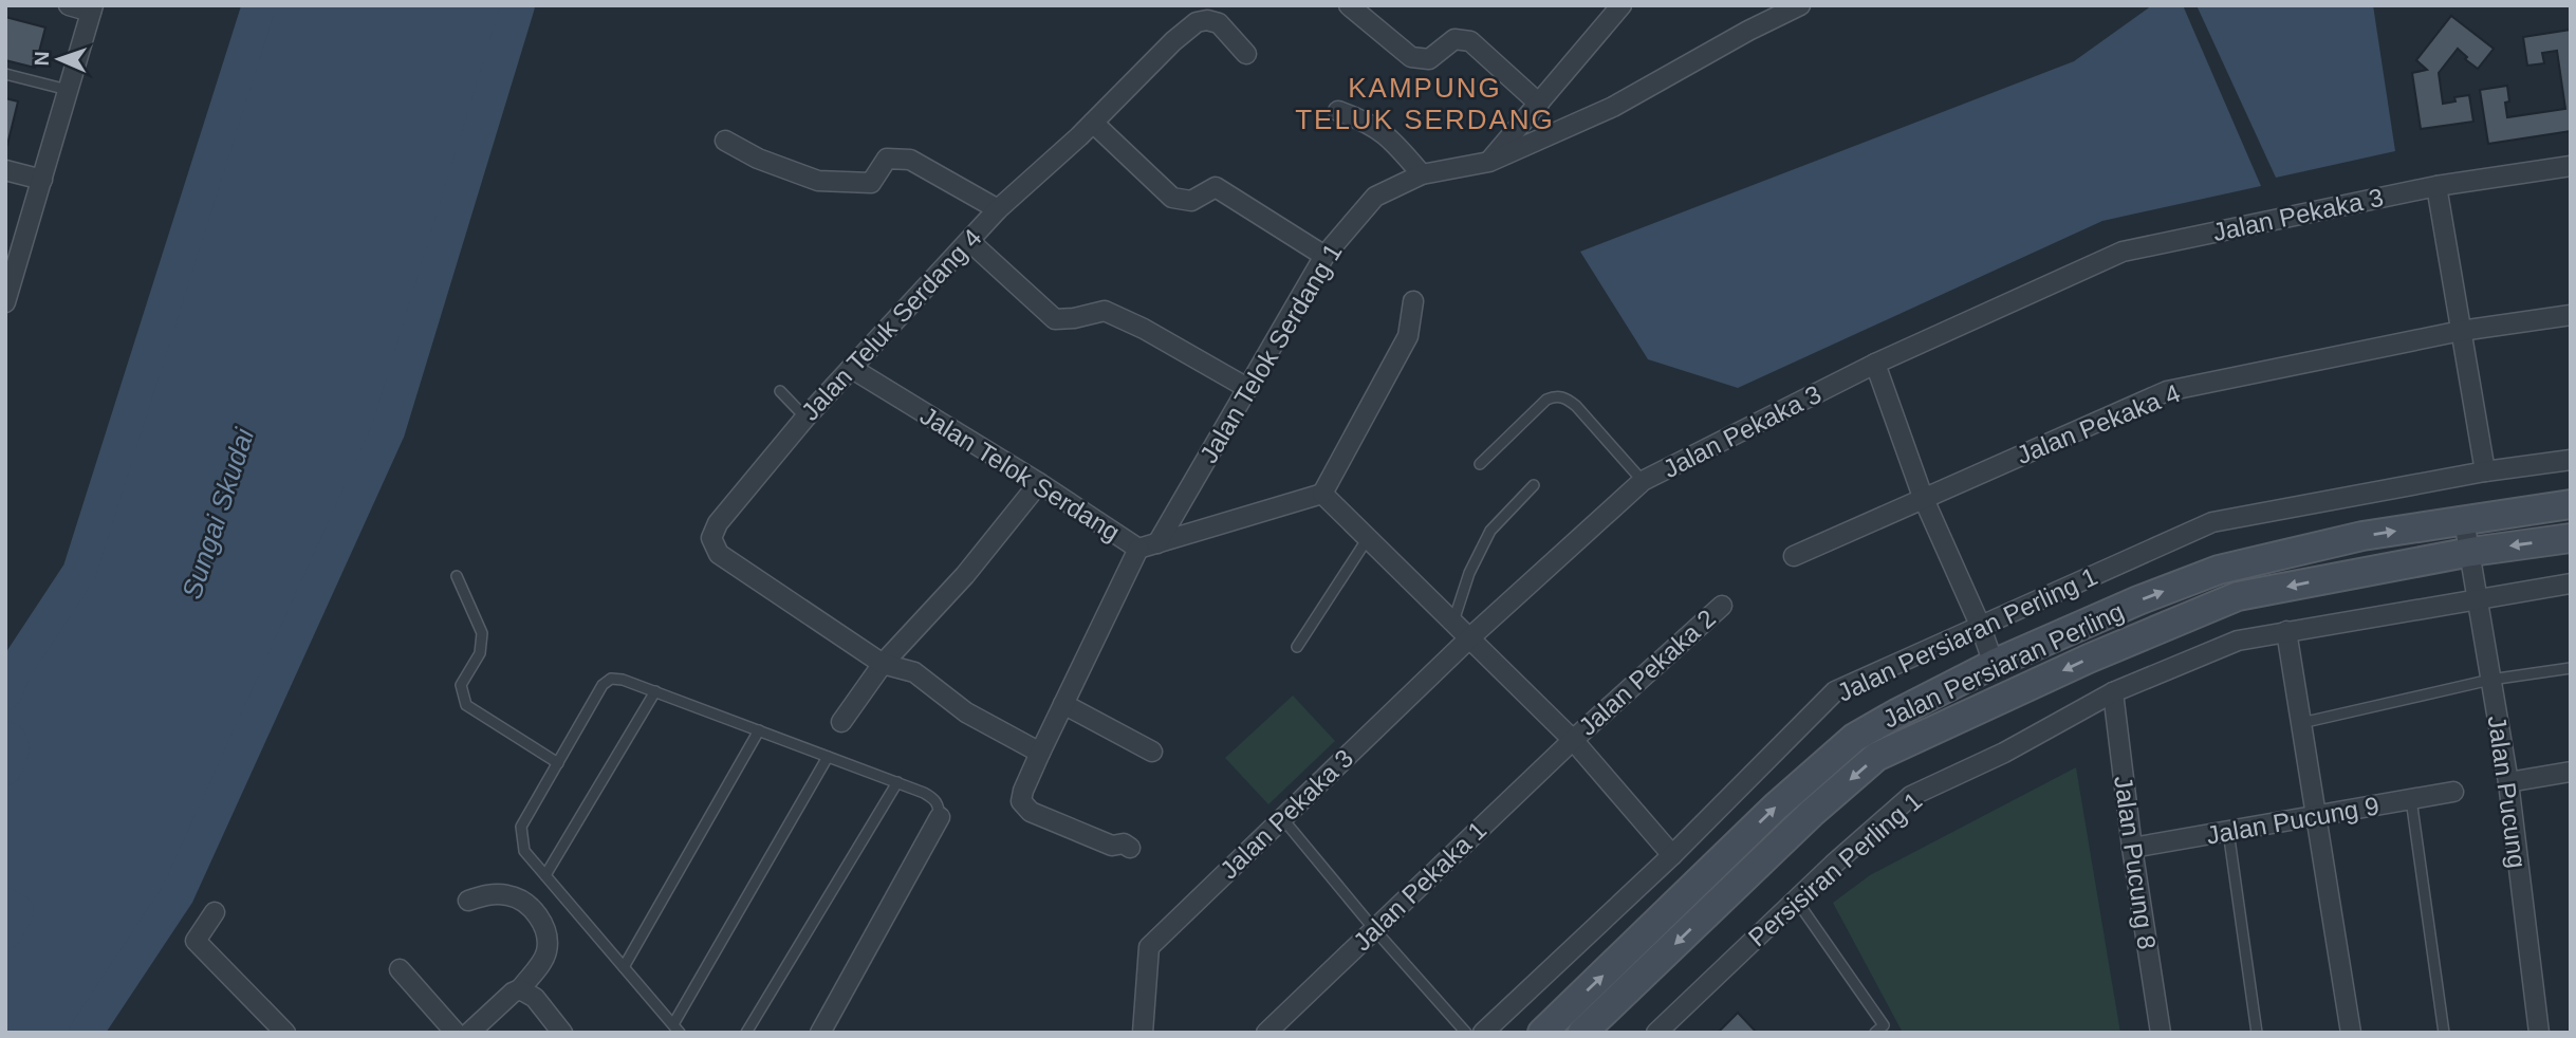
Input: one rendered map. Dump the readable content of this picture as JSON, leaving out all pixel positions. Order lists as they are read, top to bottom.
{
  "streets": {
    "main road": ["Jalan Persiaran Perling"],
    "street": [
      "Jalan Pekaka 3",
      "Jalan Teluk Serdang 4",
      "Jalan Telok Serdang 1",
      "Jalan Pekaka 4",
      "Jalan Telok Serdang",
      "Jalan Persiaran Perling 1",
      "Jalan Pekaka 2",
      "Jalan Pucung",
      "Jalan Pucung 9",
      "Jalan Pucung 8",
      "Persisiran Perling 1",
      "Jalan Pekaka 1"
    ]
  },
  "crossings": [
    ["Jalan Teluk Serdang 4", "Jalan Telok Serdang"],
    ["Jalan Telok Serdang 1", "Jalan Telok Serdang"],
    ["Jalan Persiaran Perling", "Jalan Pucung"],
    ["Jalan Pekaka 2", "Jalan Pekaka 1"],
    ["Jalan Pucung 9", "Jalan Pucung 8"],
    ["Jalan Pucung 8", "Persisiran Perling 1"]
  ],
  "districts": ["KAMPUNG TELUK SERDANG"],
  "water": ["Sungai Skudai"],
  "north": "left"
}
